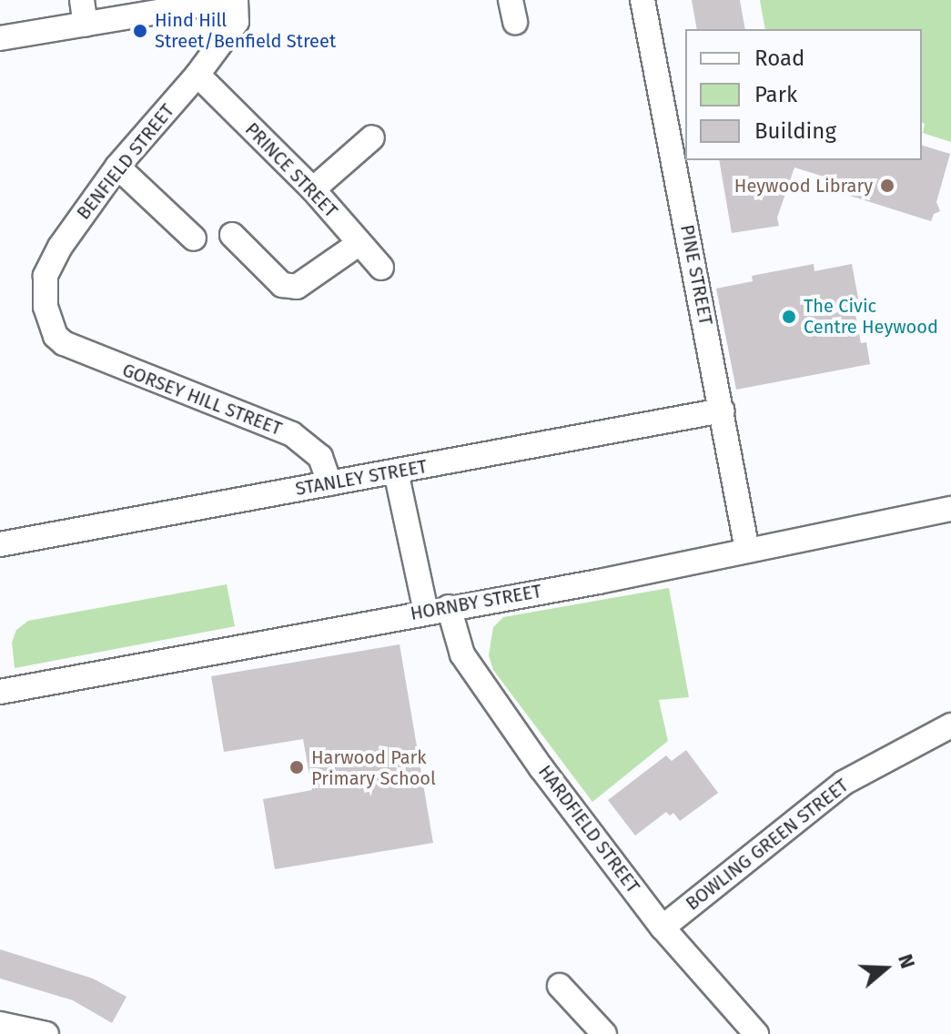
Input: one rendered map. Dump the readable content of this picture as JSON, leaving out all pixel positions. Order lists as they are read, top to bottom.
{
  "streets": {
    "street": [
      "BENFIELD STREET",
      "PRINCE STREET",
      "PINE STREET",
      "GORSEY HILL STREET",
      "STANLEY STREET",
      "HORNBY STREET",
      "HARDFIELD STREET",
      "BOWLING GREEN STREET"
    ]
  },
  "crossings": [
    ["BENFIELD STREET", "PRINCE STREET"],
    ["BENFIELD STREET", "GORSEY HILL STREET"],
    ["PINE STREET", "STANLEY STREET"],
    ["PINE STREET", "HORNBY STREET"],
    ["GORSEY HILL STREET", "STANLEY STREET"],
    ["STANLEY STREET", "HARDFIELD STREET"],
    ["HORNBY STREET", "HARDFIELD STREET"],
    ["HARDFIELD STREET", "BOWLING GREEN STREET"]
  ],
  "places": [
    "Hind Hill Street/Benfield Street",
    "Heywood Library",
    "The Civic Centre Heywood",
    "Harwood Park Primary School"
  ],
  "legend": ["Road", "Park", "Building"],
  "north": "right"
}
